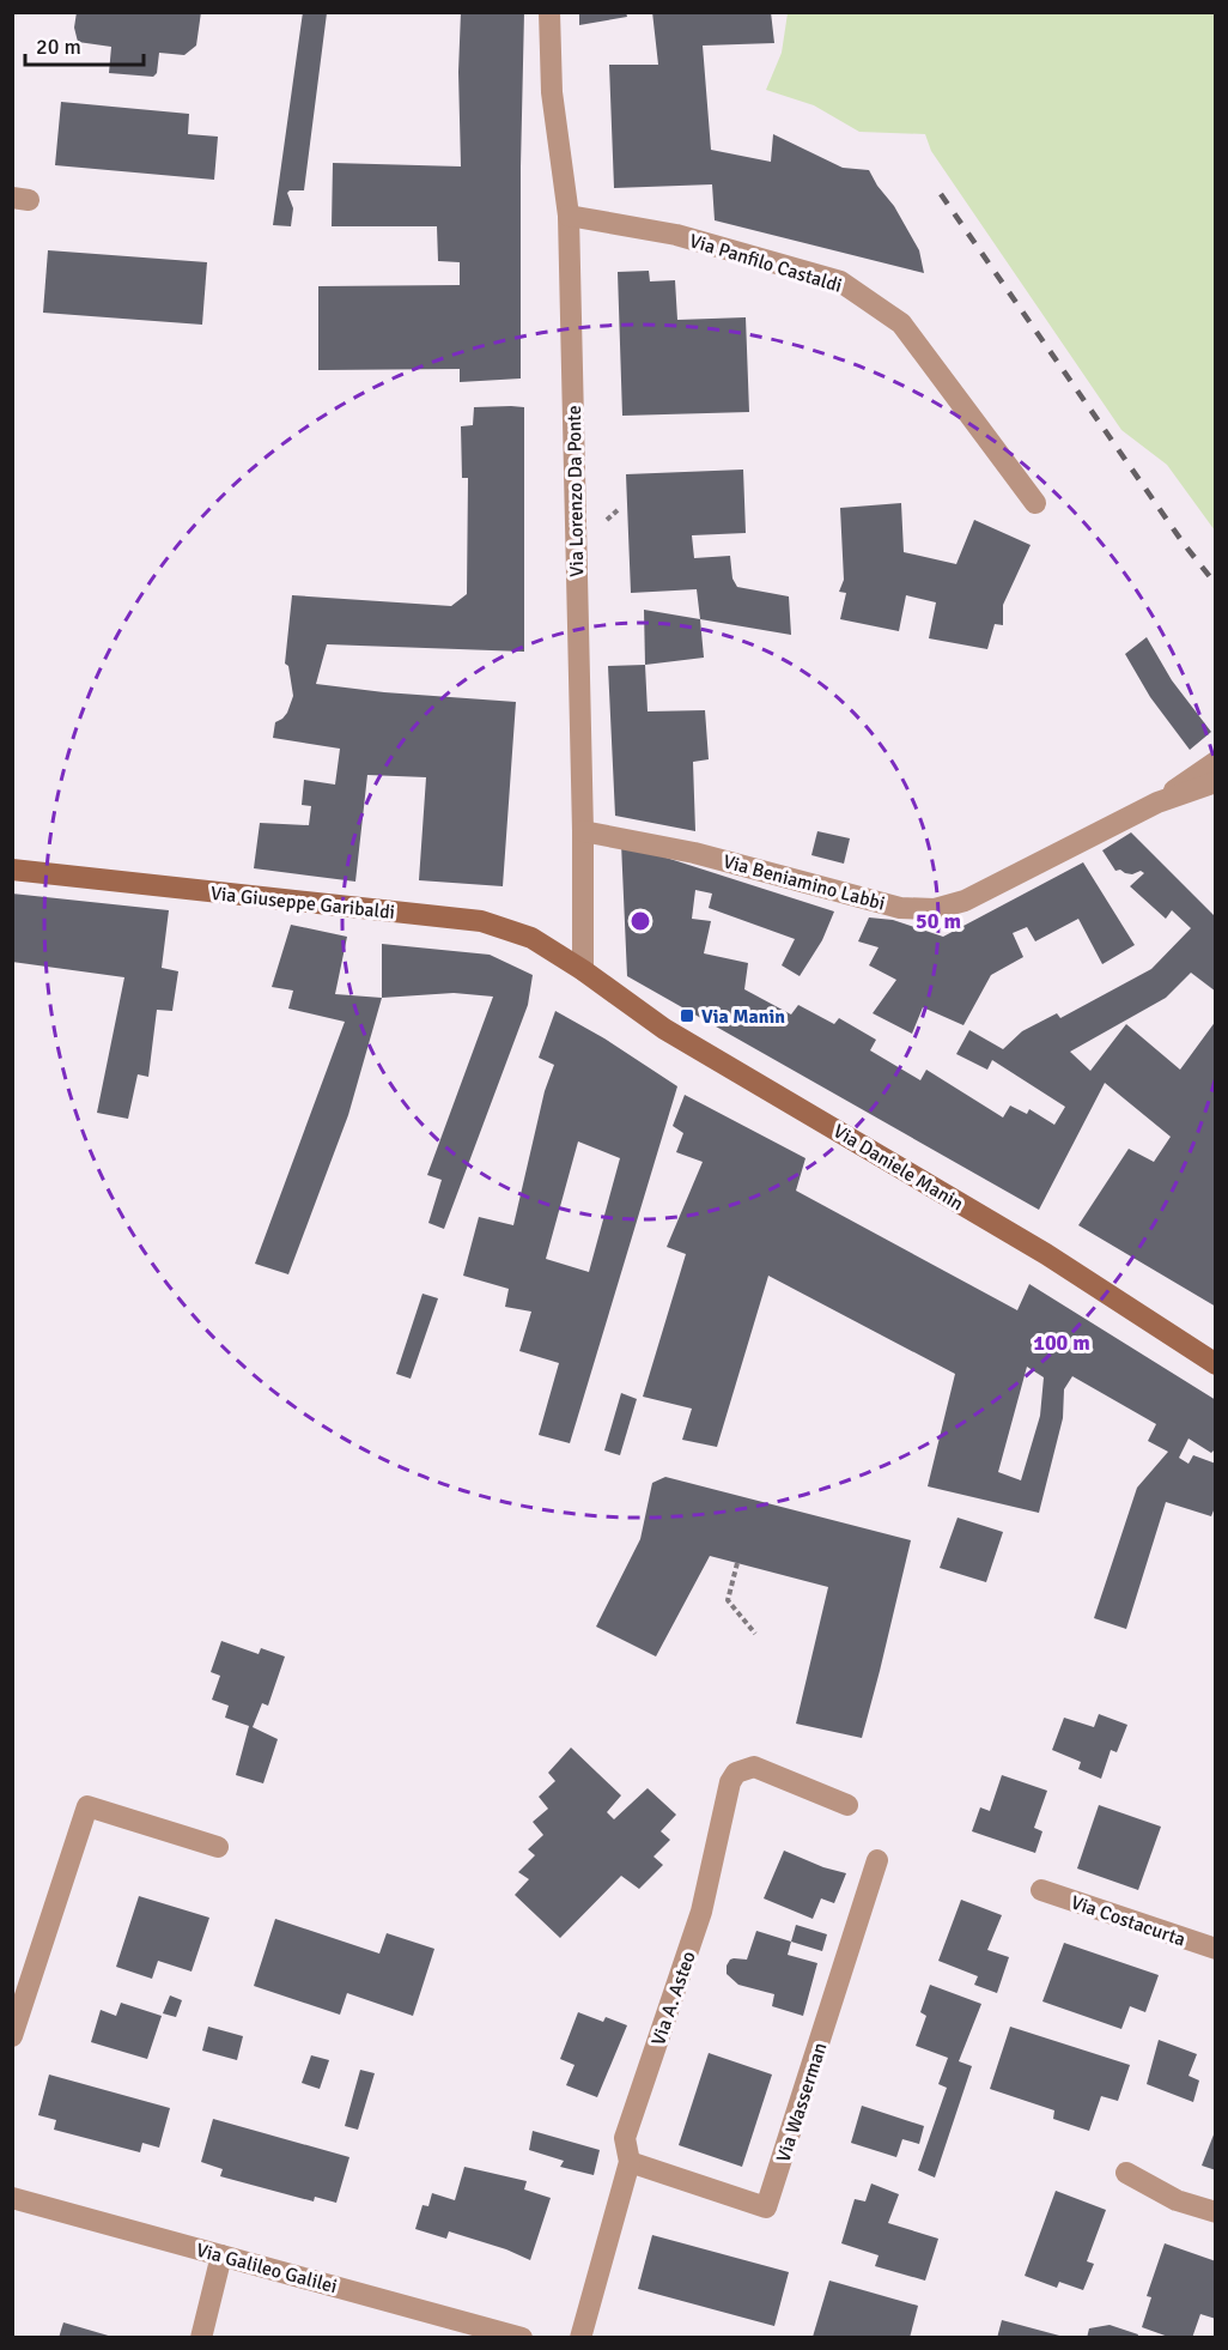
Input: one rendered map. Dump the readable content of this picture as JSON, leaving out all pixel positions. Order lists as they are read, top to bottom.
{
  "streets": {
    "street": [
      "Via Panfilo Castaldi",
      "Via Lorenzo Da Ponte",
      "Via Beniamino Labbi",
      "Via Giuseppe Garibaldi",
      "Via Daniele Manin",
      "Via Costacurta",
      "Via A. Asteo",
      "Via Wasserman",
      "Via Galileo Galilei"
    ]
  },
  "crossings": [
    ["Via Panfilo Castaldi", "Via Lorenzo Da Ponte"],
    ["Via Lorenzo Da Ponte", "Via Beniamino Labbi"],
    ["Via Lorenzo Da Ponte", "Via Giuseppe Garibaldi"],
    ["Via Lorenzo Da Ponte", "Via Daniele Manin"],
    ["Via Giuseppe Garibaldi", "Via Daniele Manin"],
    ["Via A. Asteo", "Via Wasserman"]
  ],
  "places": {
    "transit": ["Via Manin"]
  },
  "scale_bar": "20 m",
  "rings": ["50 m", "100 m"]
}
